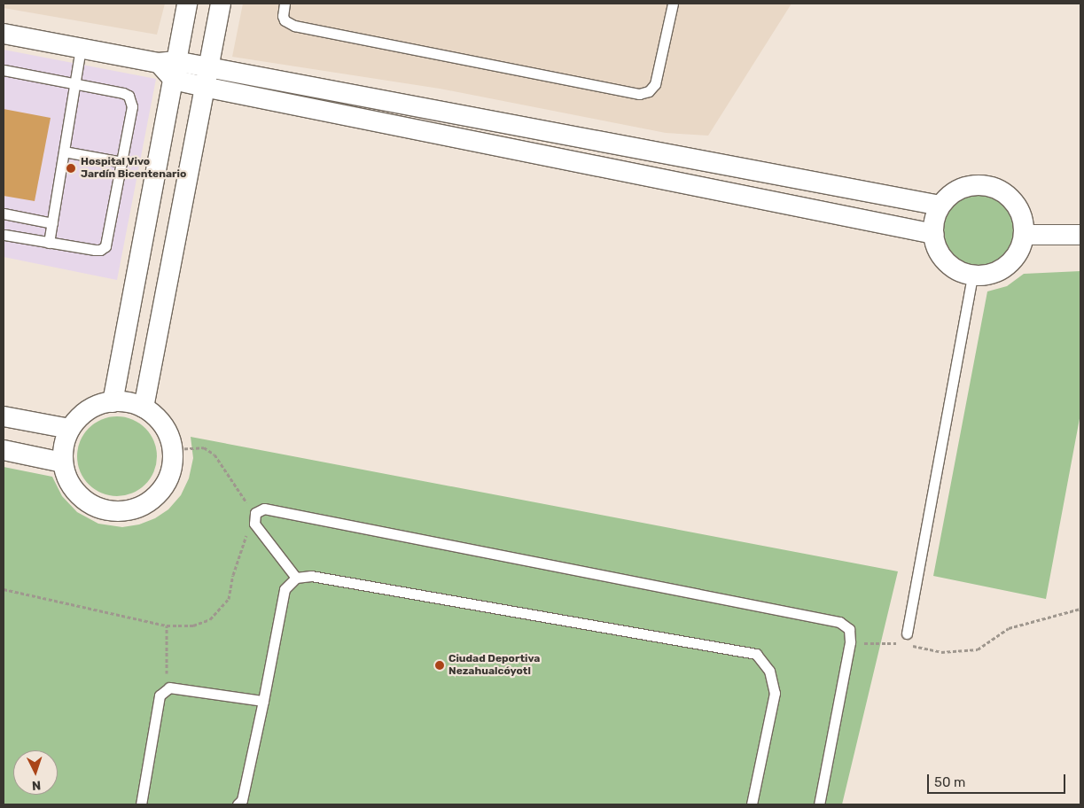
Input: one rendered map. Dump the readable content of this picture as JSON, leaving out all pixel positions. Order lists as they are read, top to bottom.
{
  "places": ["Hospital Vivo Jardín Bicentenario", "Ciudad Deportiva Nezahualcóyotl"],
  "scale_bar": "50 m",
  "north": "bottom"
}
